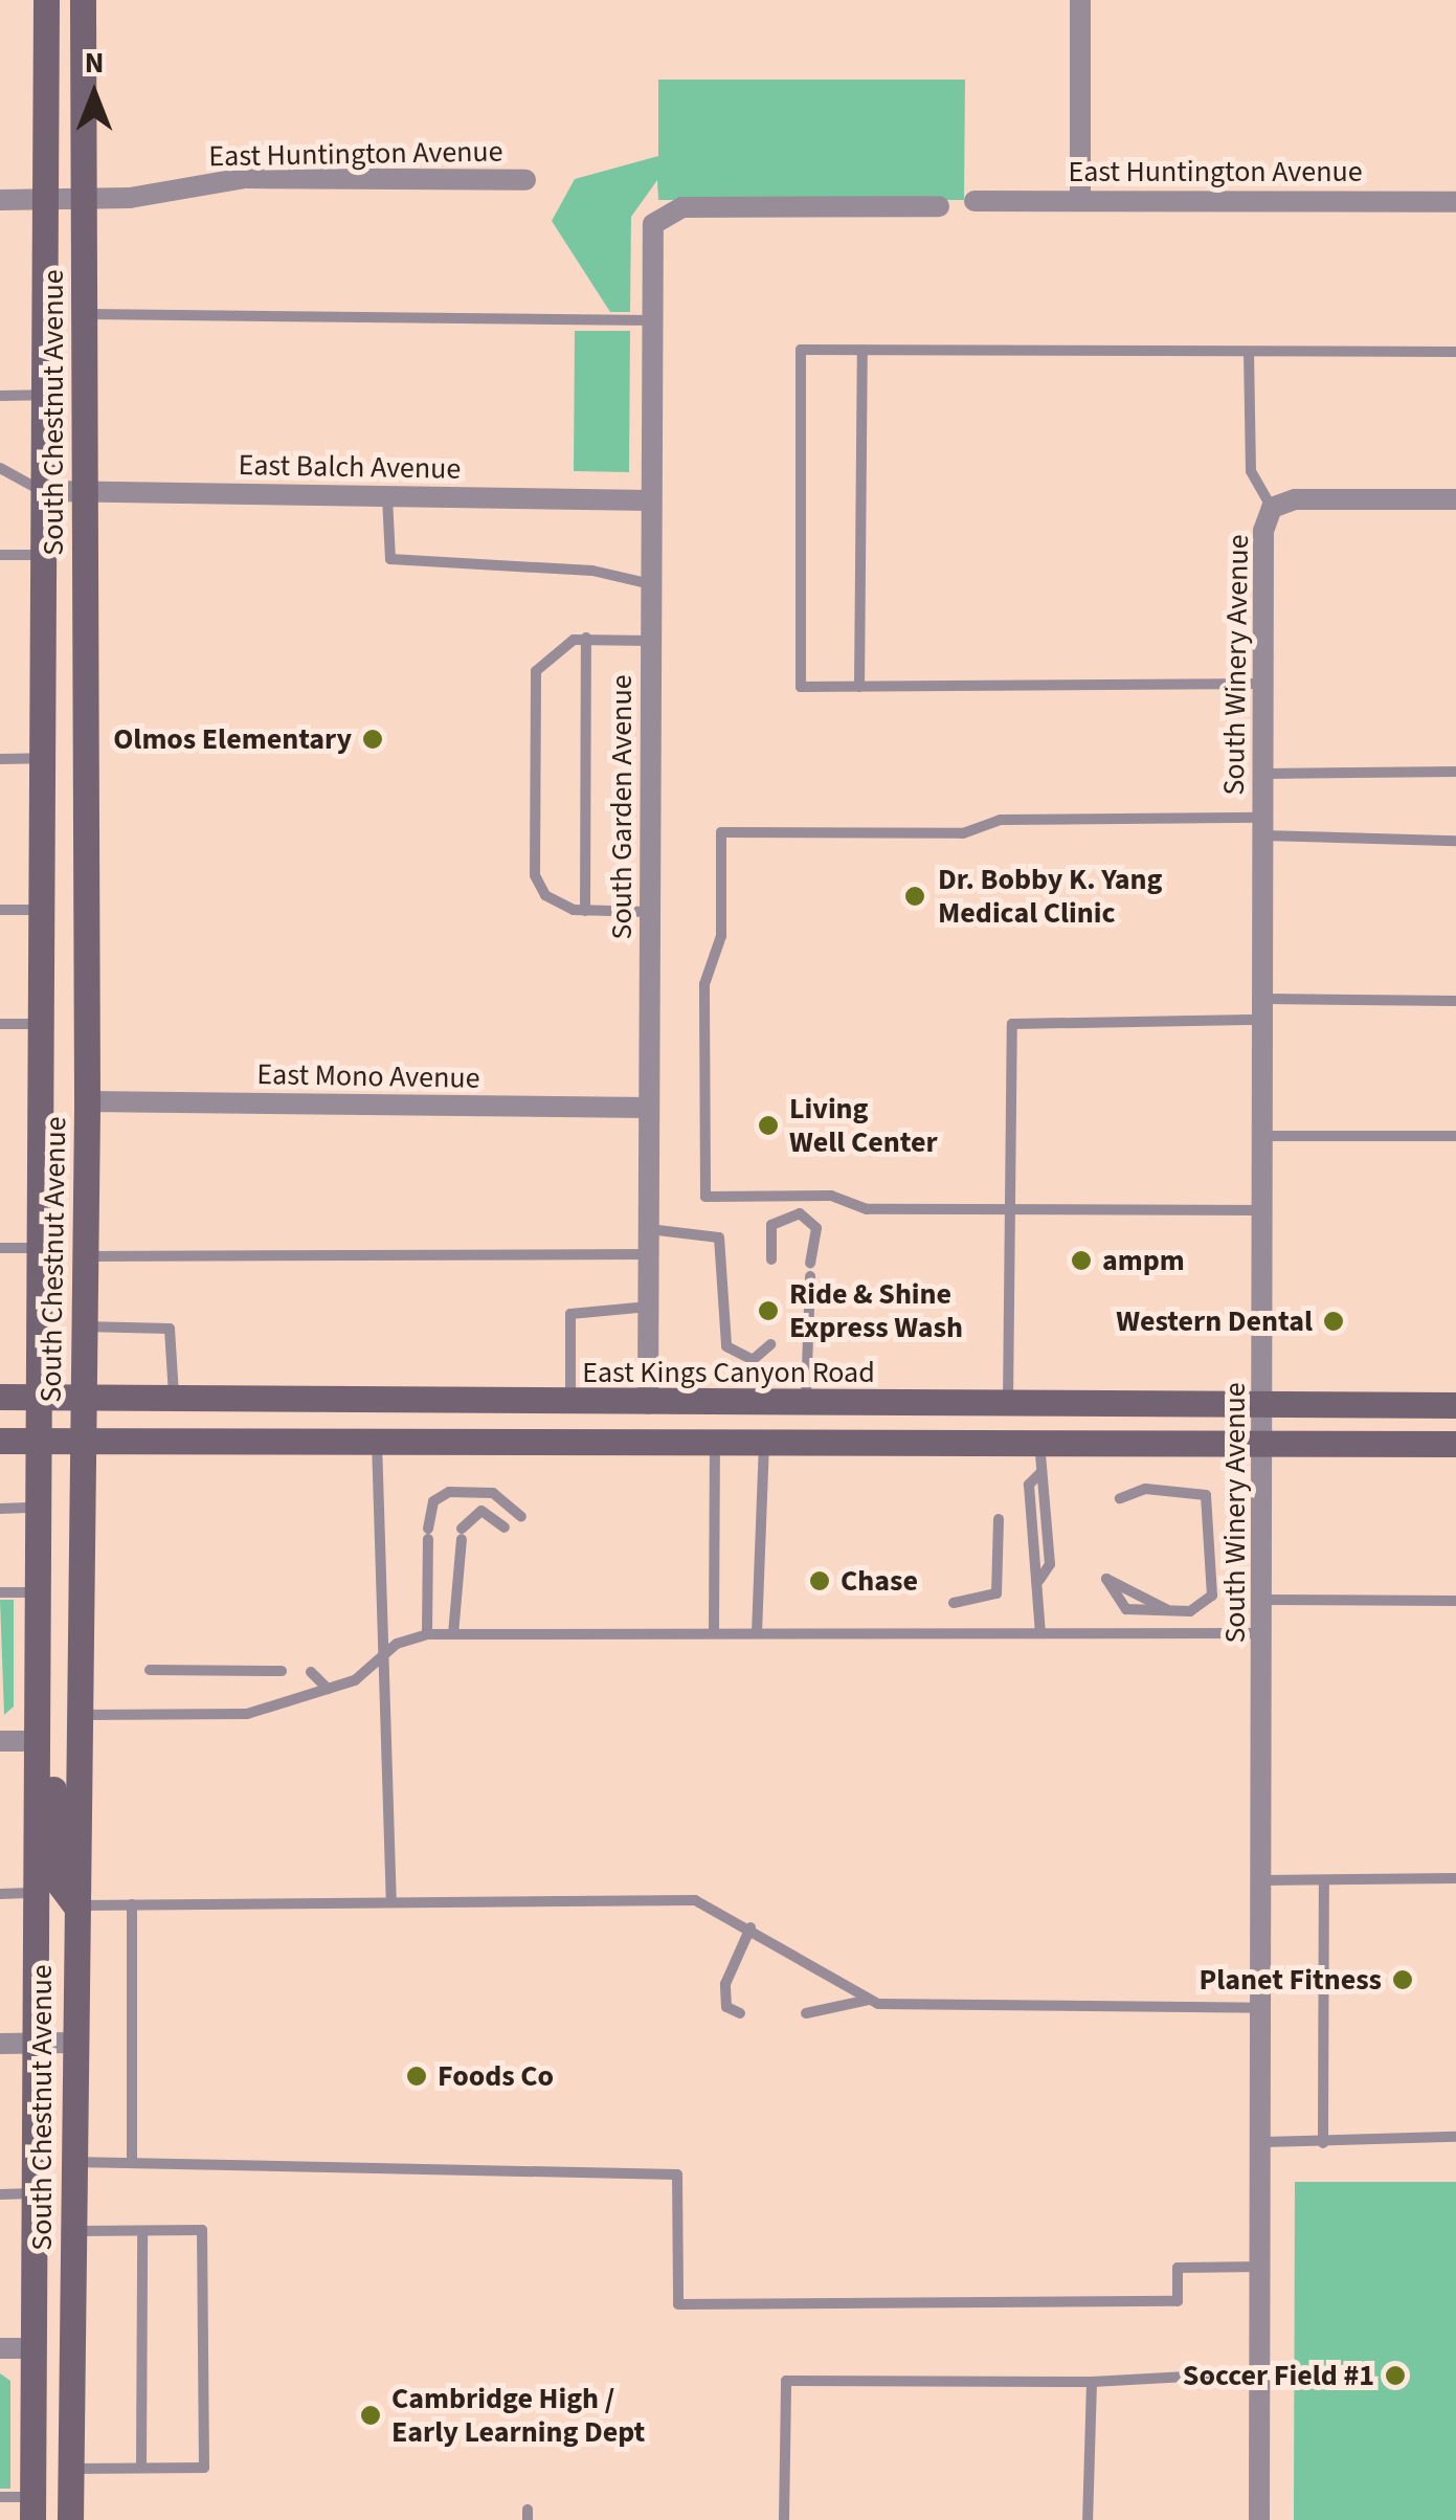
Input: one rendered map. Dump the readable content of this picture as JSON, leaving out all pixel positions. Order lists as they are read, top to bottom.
{
  "streets": {
    "main road": ["South Chestnut Avenue", "East Kings Canyon Road"],
    "street": [
      "East Huntington Avenue",
      "East Balch Avenue",
      "South Winery Avenue",
      "South Garden Avenue",
      "East Mono Avenue"
    ]
  },
  "crossings": [
    ["East Huntington Avenue", "South Chestnut Avenue"],
    ["South Chestnut Avenue", "East Balch Avenue"],
    ["South Chestnut Avenue", "East Mono Avenue"],
    ["South Chestnut Avenue", "East Kings Canyon Road"],
    ["East Balch Avenue", "South Garden Avenue"],
    ["South Winery Avenue", "East Kings Canyon Road"],
    ["South Garden Avenue", "East Mono Avenue"],
    ["South Garden Avenue", "East Kings Canyon Road"]
  ],
  "places": [
    "Olmos Elementary",
    "Dr. Bobby K. Yang Medical Clinic",
    "Living Well Center",
    "ampm",
    "Ride & Shine Express Wash",
    "Western Dental",
    "Chase",
    "Planet Fitness",
    "Foods Co",
    "Soccer Field #1",
    "Cambridge High / Early Learning Dept"
  ],
  "north": "top"
}
